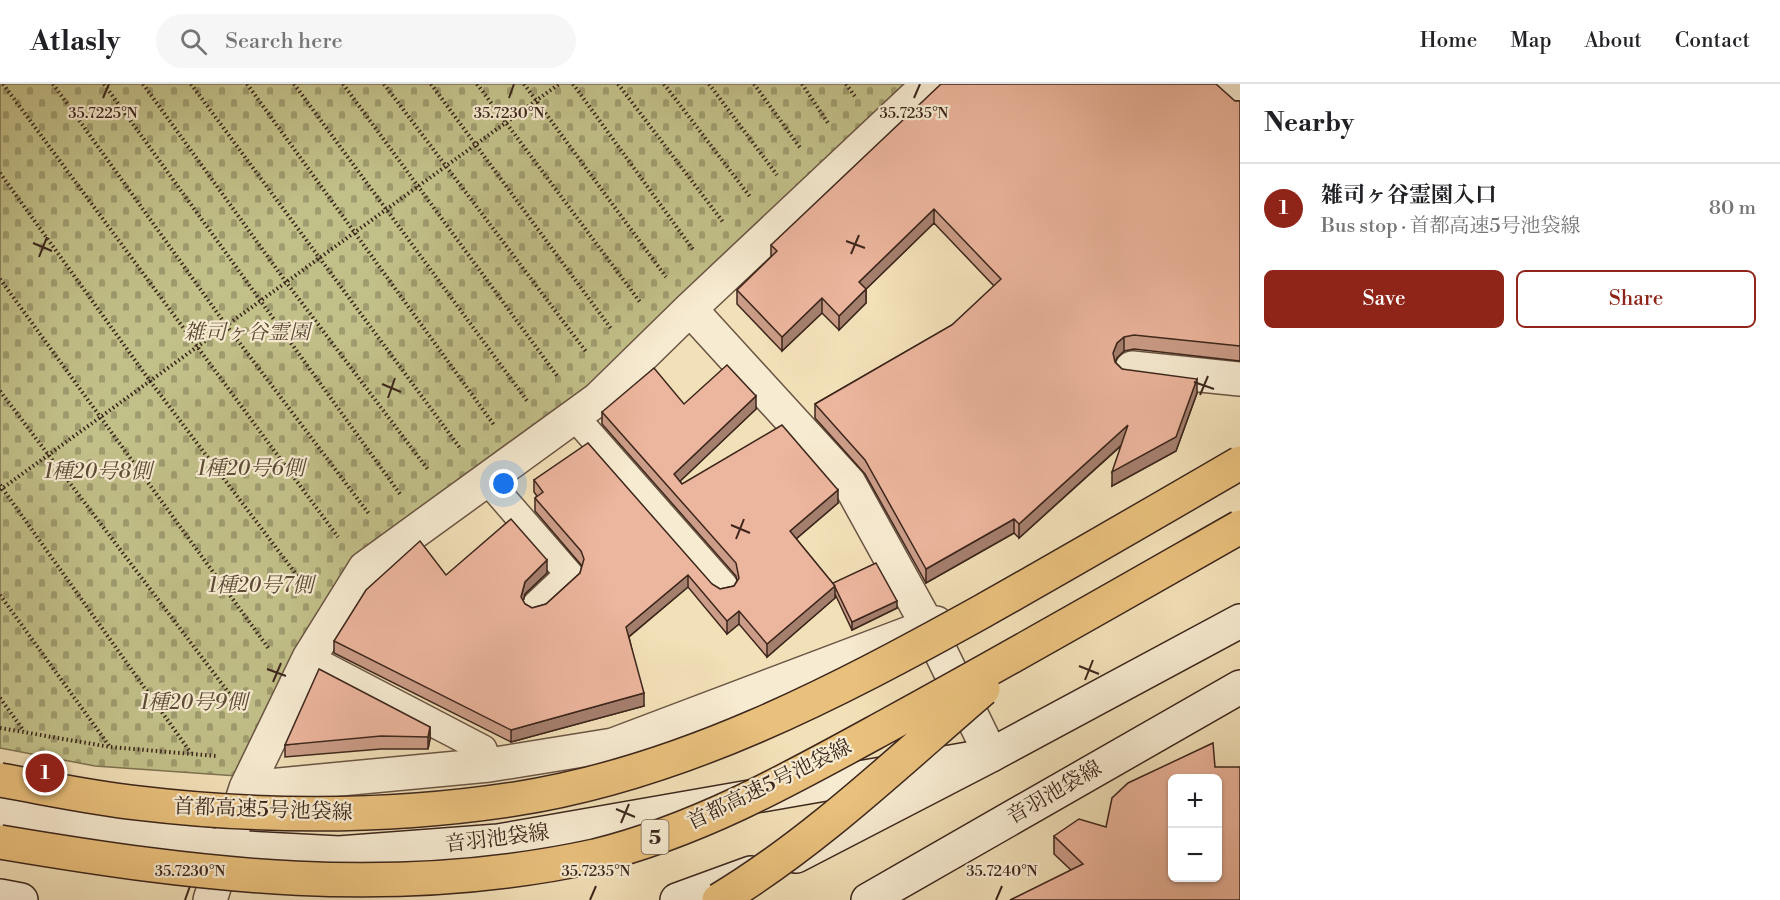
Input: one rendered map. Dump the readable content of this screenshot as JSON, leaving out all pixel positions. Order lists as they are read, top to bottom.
{
  "streets": {
    "highway": ["首都高速5号池袋線", "5"],
    "street": ["音羽池袋線"]
  },
  "parks": [
    "雑司ヶ谷霊園",
    "1種20号6側",
    "1種20号8側",
    "1種20号7側",
    "1種20号9側"
  ],
  "page": {
    "header": "Atlasly",
    "search": "Search here",
    "nav": [
      "Home",
      "Map",
      "About",
      "Contact"
    ],
    "heading": "Nearby",
    "list": [
      {
        "mark": "1",
        "name": "雑司ヶ谷霊園入口",
        "note": "Bus stop · 首都高速5号池袋線",
        "value": "80 m"
      }
    ],
    "buttons": ["Save", "Share"],
    "pins": "1",
    "map_buttons": ["+", "−"]
  },
  "coordinates": [
    "35.7225°N",
    "35.7230°N",
    "35.7235°N",
    "35.7240°N"
  ]
}
